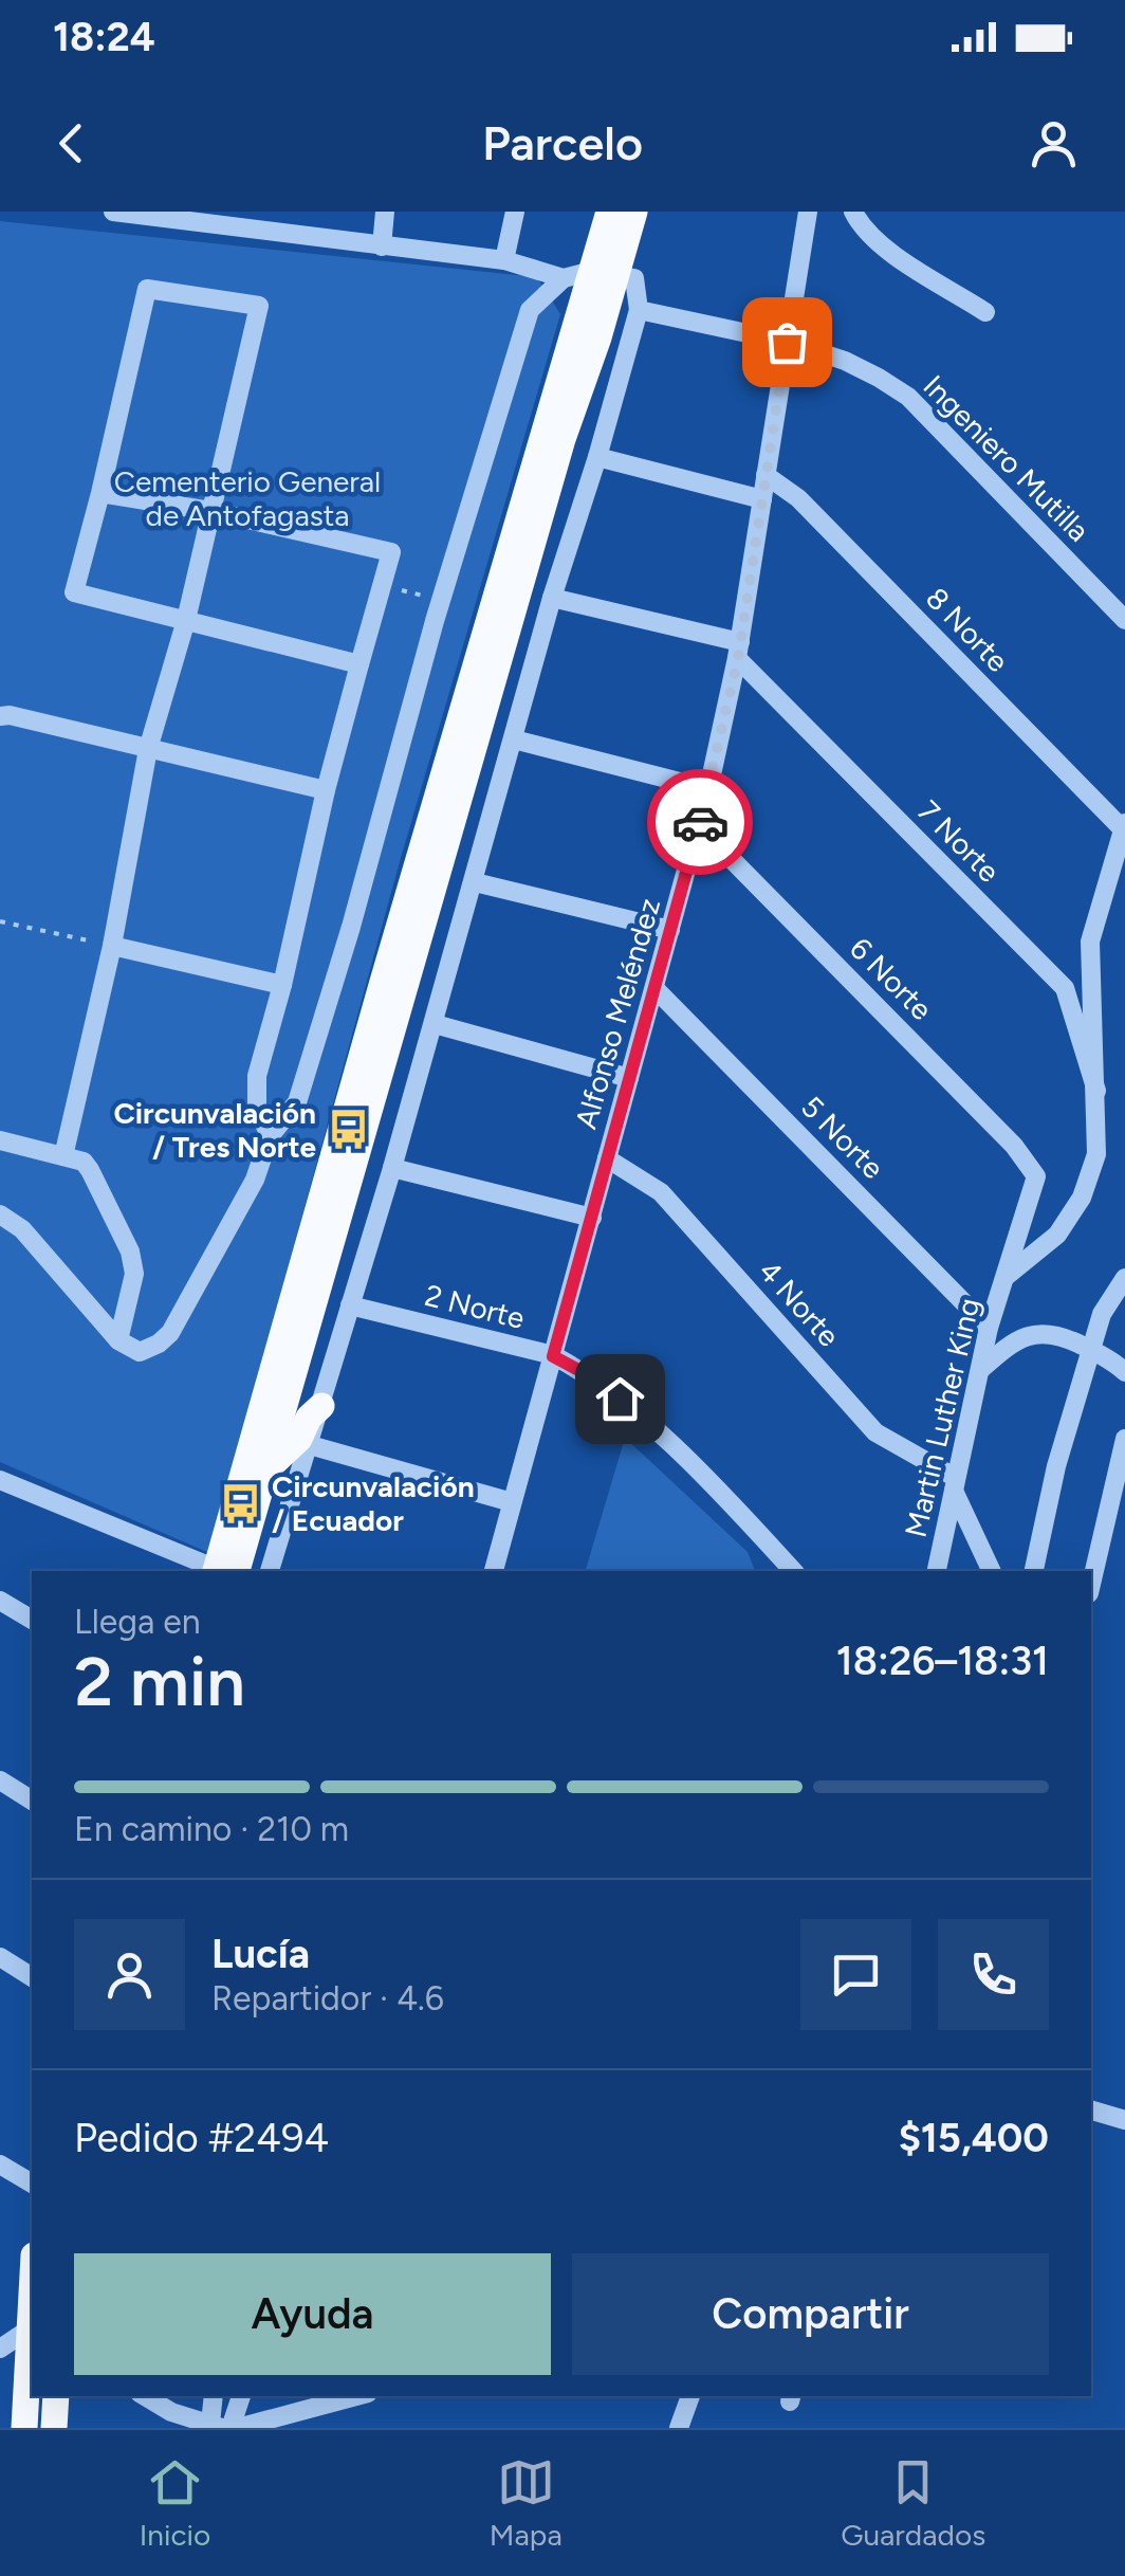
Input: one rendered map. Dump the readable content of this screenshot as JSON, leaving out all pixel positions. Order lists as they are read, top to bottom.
{
  "streets": {
    "street": [
      "Ingeniero Mutilla",
      "8 Norte",
      "7 Norte",
      "6 Norte",
      "Alfonso Meléndez",
      "5 Norte",
      "4 Norte",
      "2 Norte",
      "Martin Luther King"
    ]
  },
  "crossings": [
    ["Ingeniero Mutilla", "Alfonso Meléndez"],
    ["8 Norte", "Alfonso Meléndez"],
    ["8 Norte", "Martin Luther King"],
    ["7 Norte", "Alfonso Meléndez"],
    ["7 Norte", "Martin Luther King"],
    ["6 Norte", "Alfonso Meléndez"],
    ["6 Norte", "Martin Luther King"],
    ["Alfonso Meléndez", "5 Norte"],
    ["Alfonso Meléndez", "4 Norte"],
    ["Alfonso Meléndez", "2 Norte"],
    ["5 Norte", "Martin Luther King"],
    ["4 Norte", "Martin Luther King"]
  ],
  "parks": ["Cementerio General de Antofagasta"],
  "places": {
    "bus stop": ["Circunvalación / Tres Norte", "Circunvalación / Ecuador"]
  },
  "page": {
    "status": "18:24",
    "header": "Parcelo",
    "heading": ["2 min", "Llega en", "18:26–18:31"],
    "panel": [
      "Lucía",
      "Repartidor · 4.6",
      "Pedido #2494",
      "$15,400"
    ],
    "bar": "En camino · 210 m",
    "buttons": ["Ayuda", "Compartir"],
    "tabs": ["Inicio", "Mapa", "Guardados"]
  }
}
